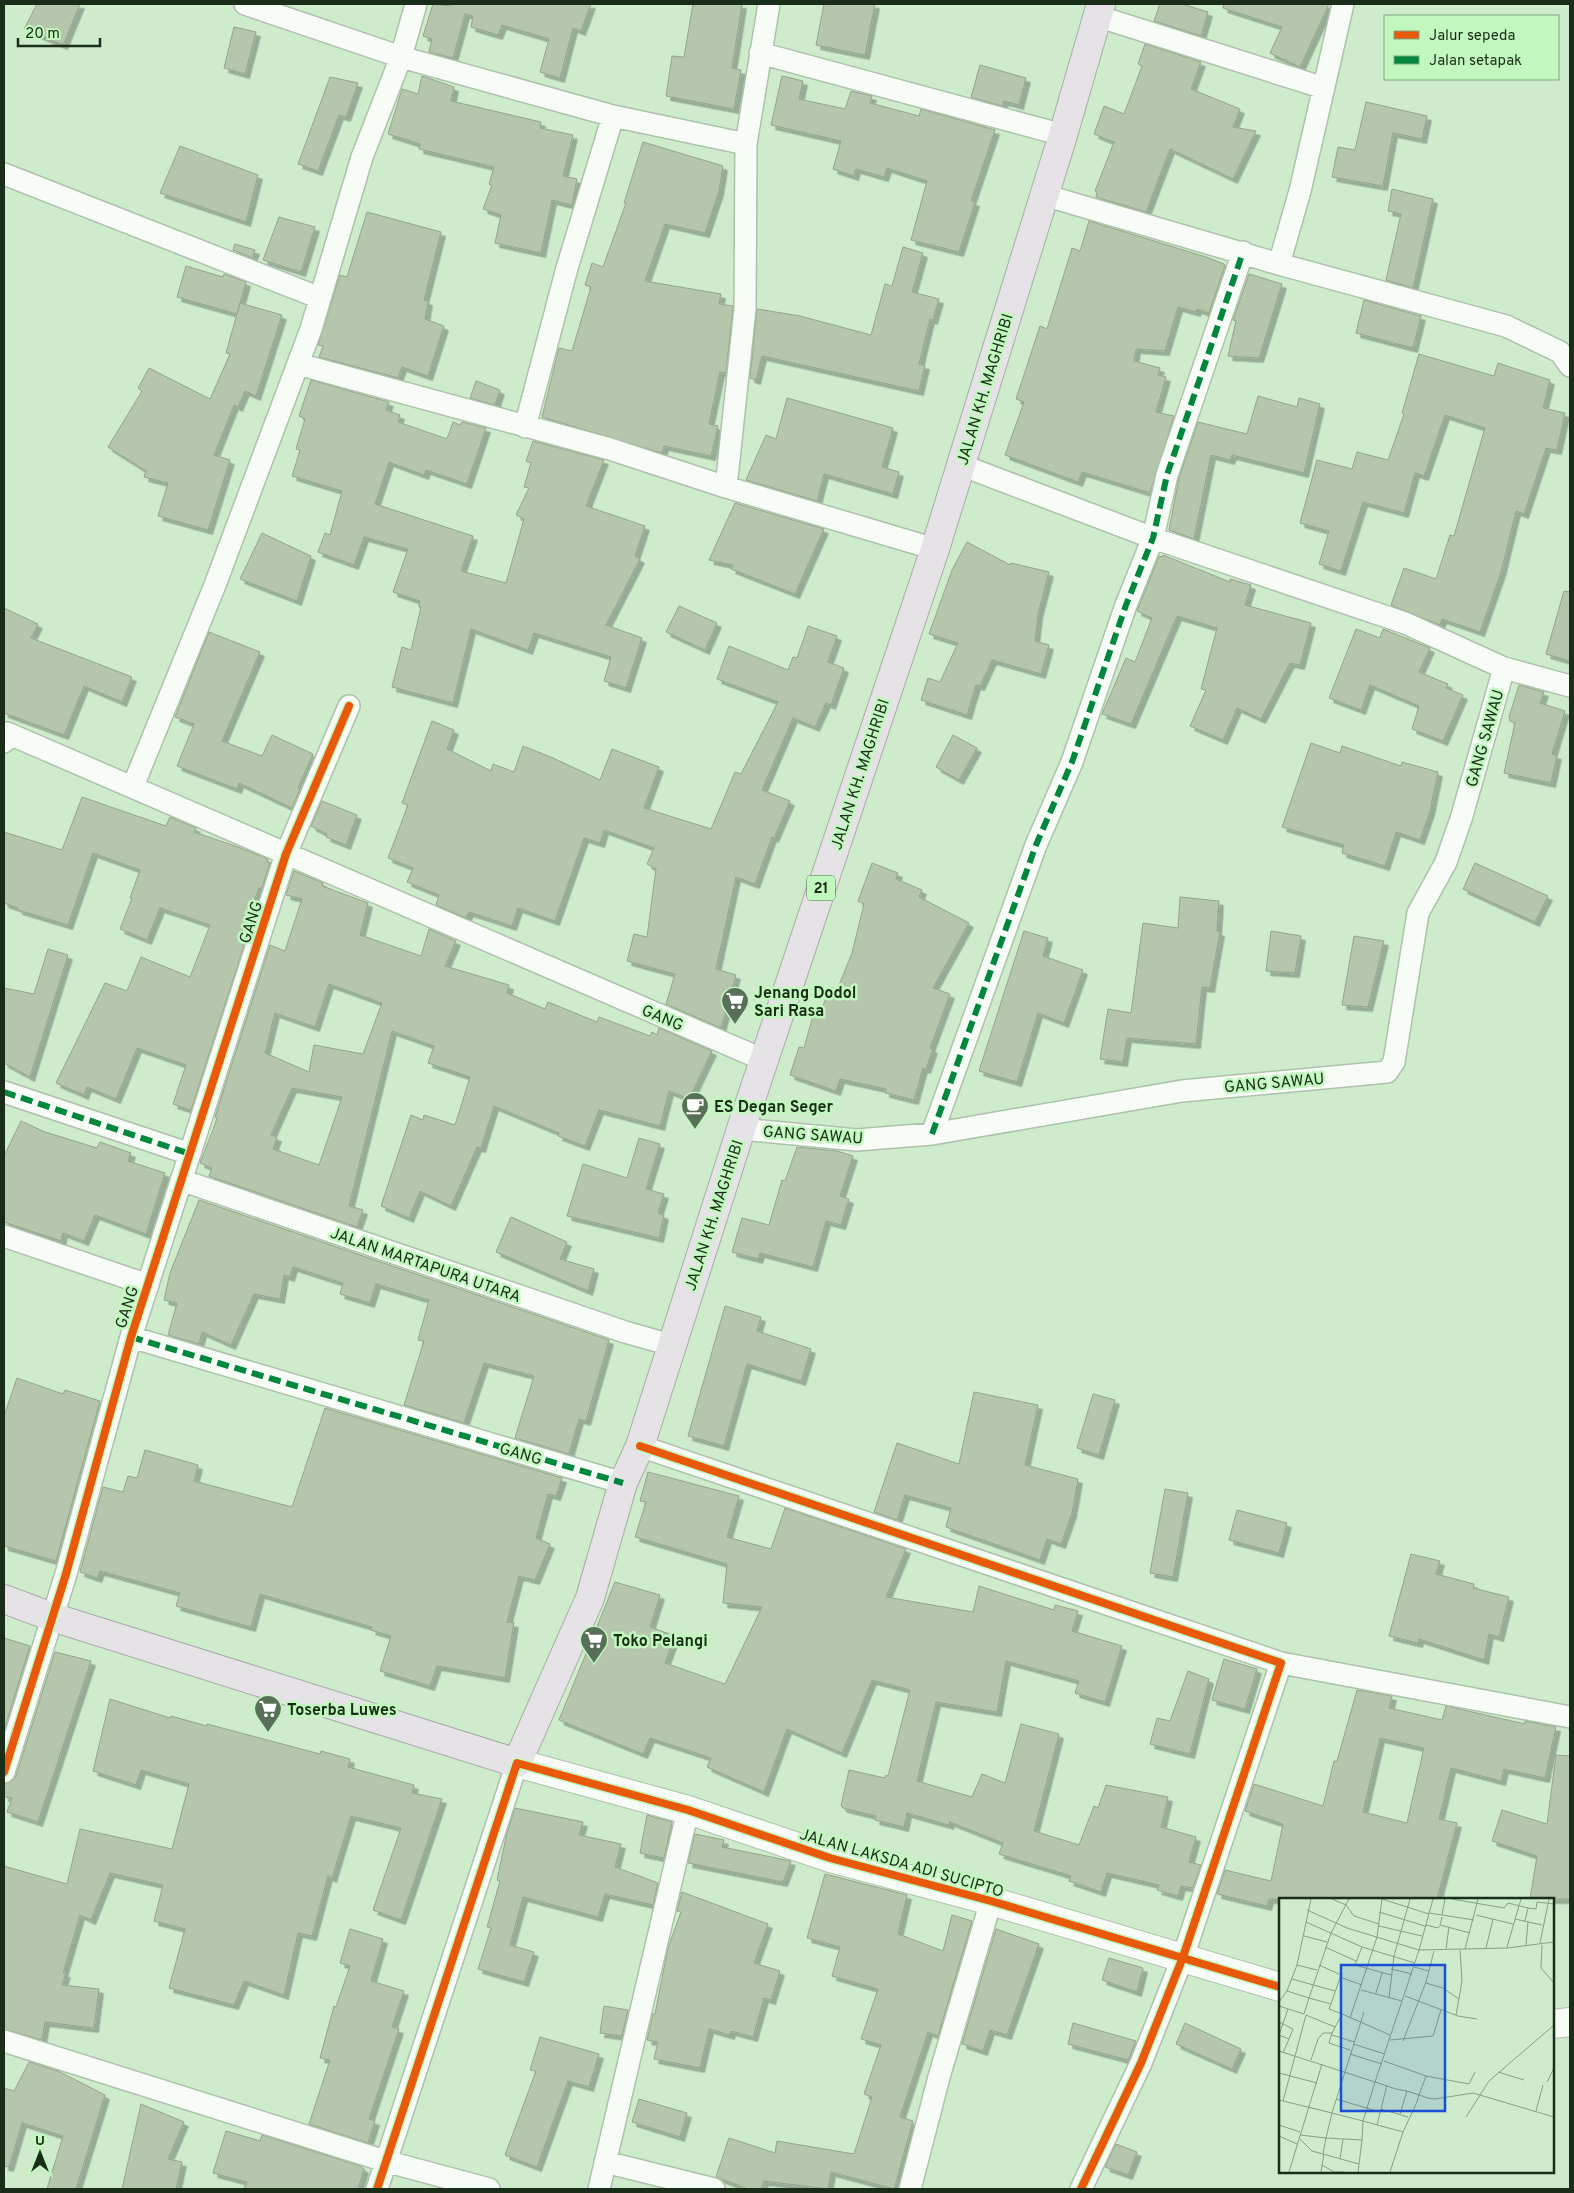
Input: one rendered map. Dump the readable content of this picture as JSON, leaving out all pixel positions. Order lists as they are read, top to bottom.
{
  "streets": {
    "highway": ["JALAN KH. MAGHRIBI", "21"],
    "street": [
      "GANG SAWAU",
      "GANG",
      "JALAN MARTAPURA UTARA",
      "JALAN LAKSDA ADI SUCIPTO"
    ]
  },
  "crossings": [
    ["JALAN KH. MAGHRIBI", "GANG SAWAU"],
    ["JALAN KH. MAGHRIBI", "GANG"],
    ["JALAN KH. MAGHRIBI", "JALAN MARTAPURA UTARA"],
    ["JALAN KH. MAGHRIBI", "JALAN LAKSDA ADI SUCIPTO"],
    ["GANG", "JALAN MARTAPURA UTARA"]
  ],
  "places": {
    "supermarket": ["Jenang Dodol Sari Rasa", "Toko Pelangi", "Toserba Luwes"],
    "cafe": ["ES Degan Seger"]
  },
  "legend": ["Jalur sepeda", "Jalan setapak"],
  "scale_bar": "20 m",
  "north": "top"
}
